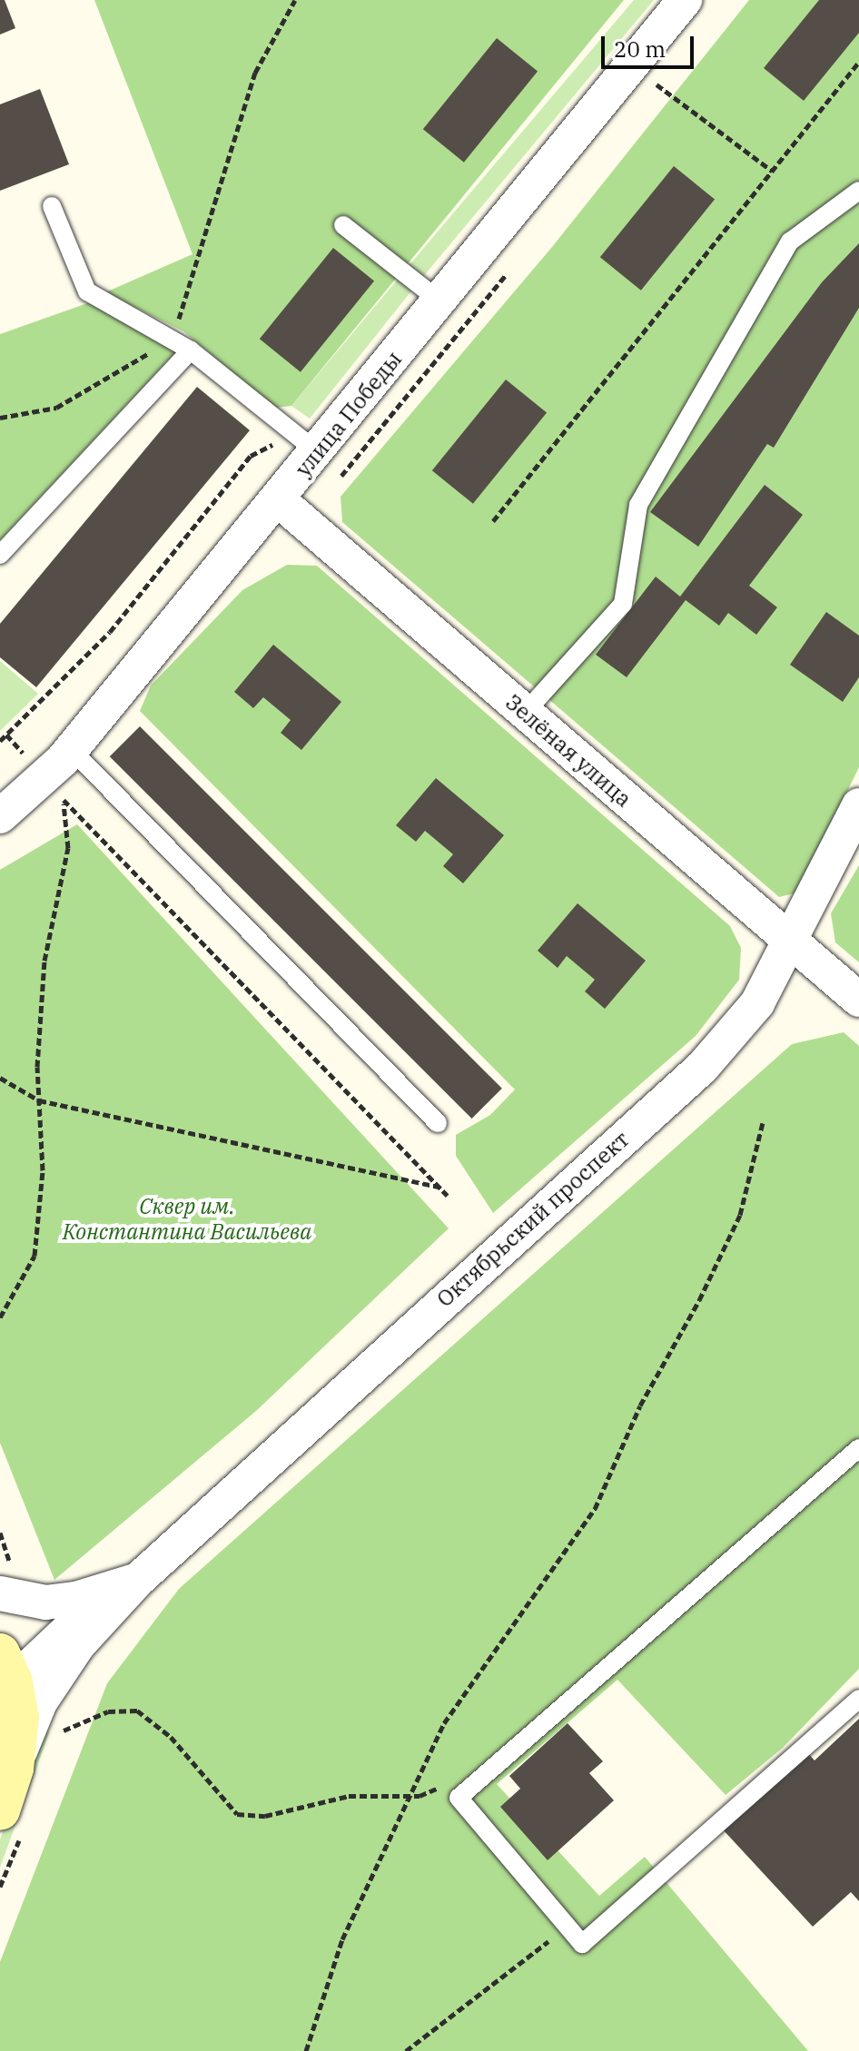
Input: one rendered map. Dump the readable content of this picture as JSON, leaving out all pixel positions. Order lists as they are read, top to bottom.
{
  "streets": {
    "street": ["улица Победы", "Зелёная улица", "Октябрьский проспект"]
  },
  "crossings": [
    ["улица Победы", "Зелёная улица"],
    ["Зелёная улица", "Октябрьский проспект"]
  ],
  "parks": ["Сквер им. Константина Васильева"],
  "scale_bar": "20 m"
}
